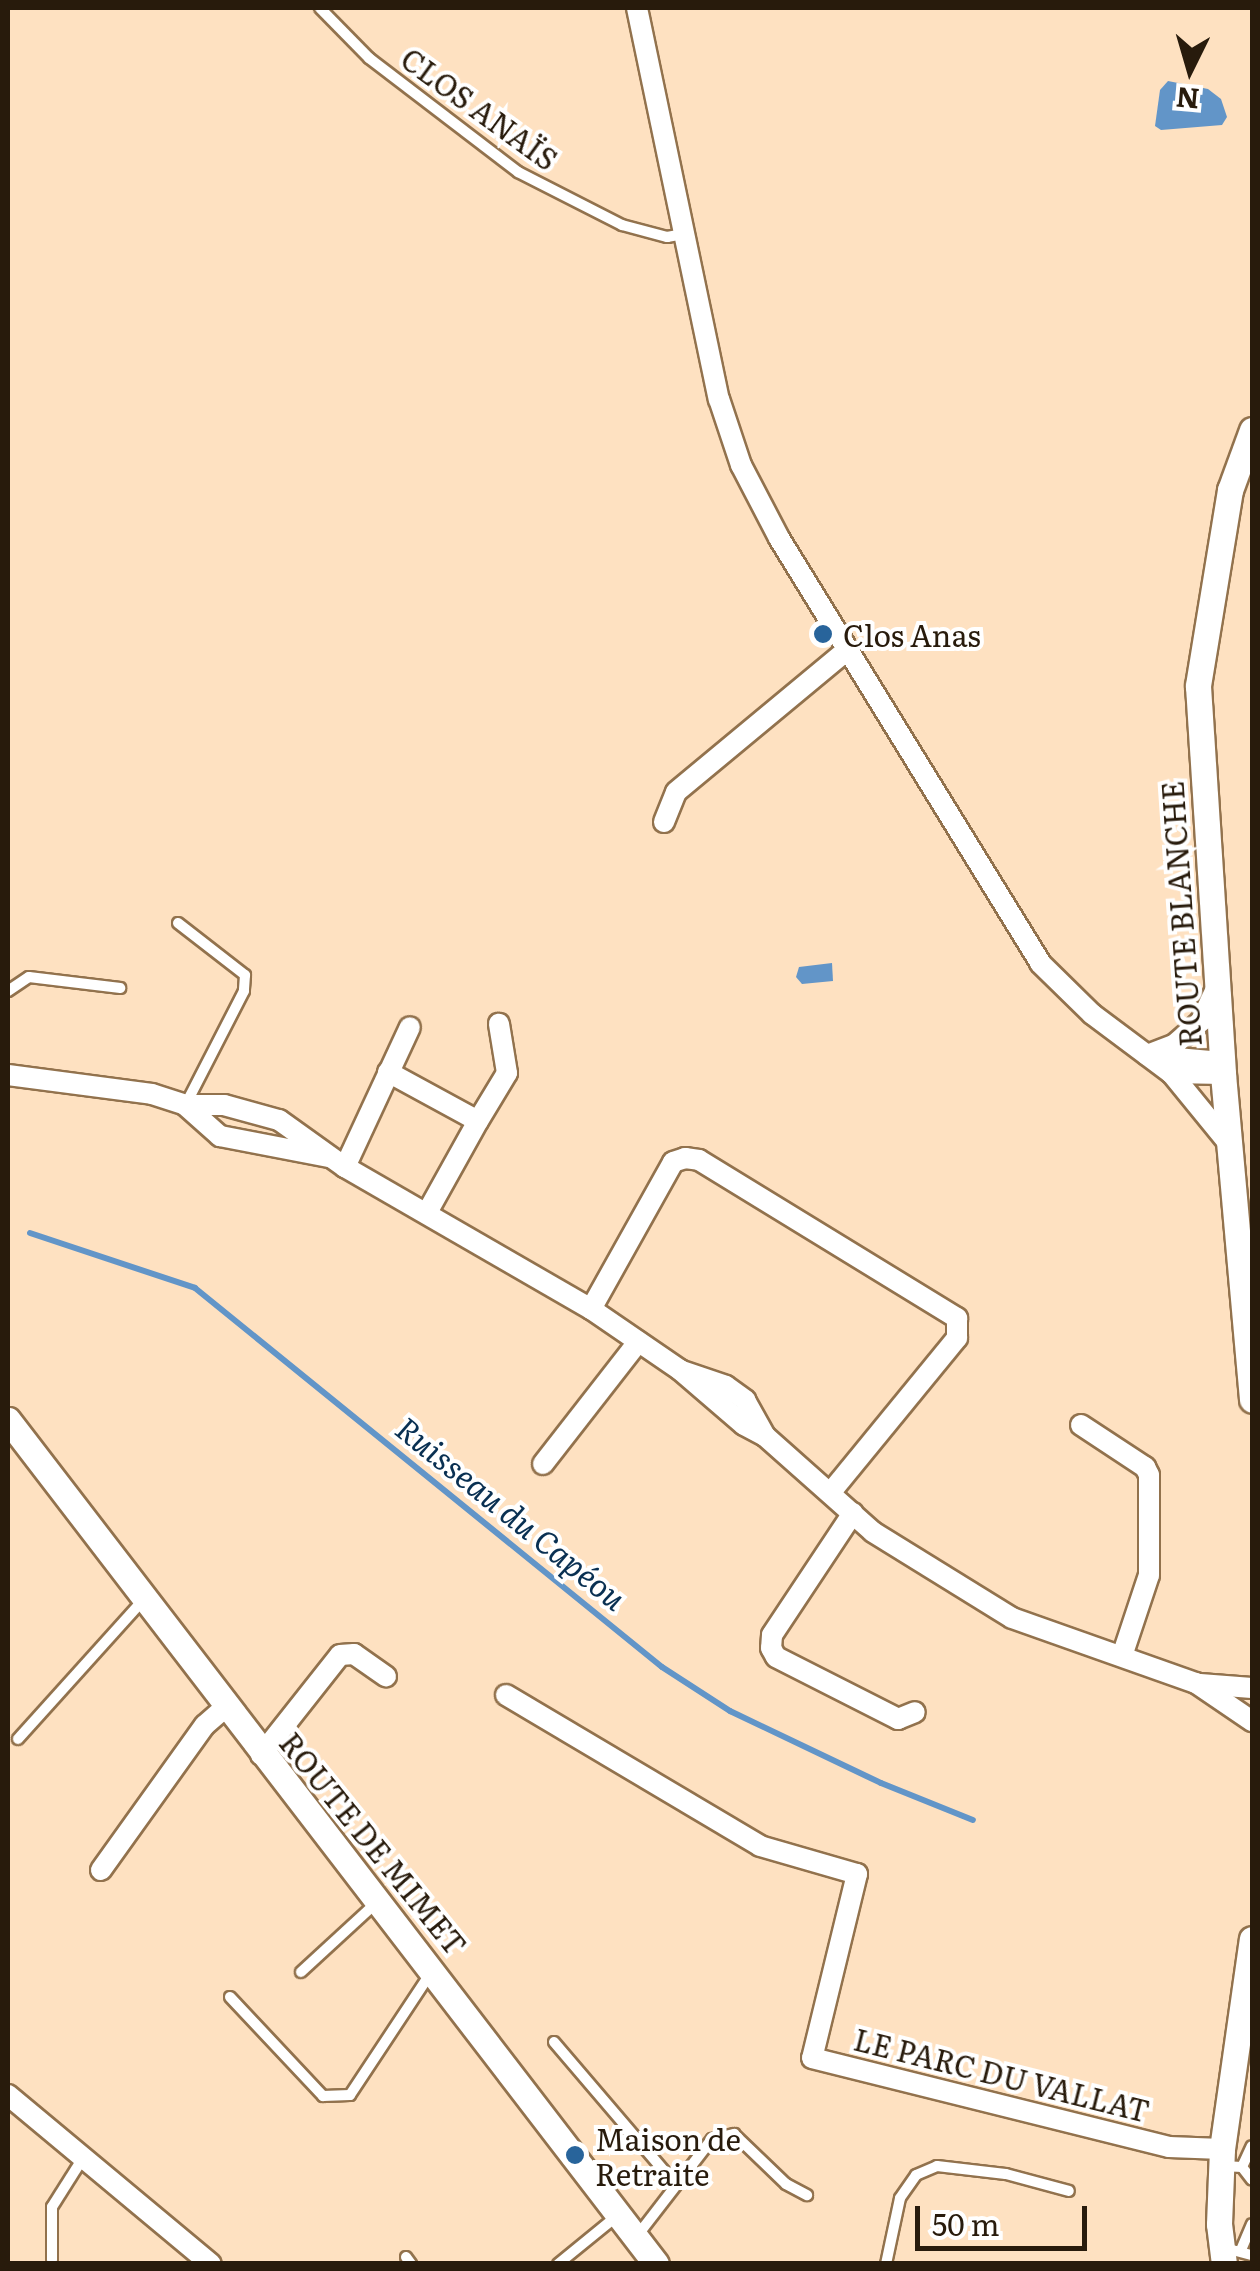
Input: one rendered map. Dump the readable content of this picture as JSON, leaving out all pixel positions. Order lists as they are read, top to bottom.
{
  "streets": {
    "street": ["ROUTE BLANCHE", "ROUTE DE MIMET", "LE PARC DU VALLAT"],
    "lane": ["CLOS ANAÏS"]
  },
  "water": ["Ruisseau du Capéou"],
  "places": ["Clos Anas", "Maison de Retraite"],
  "scale_bar": "50 m",
  "north": "bottom"
}
